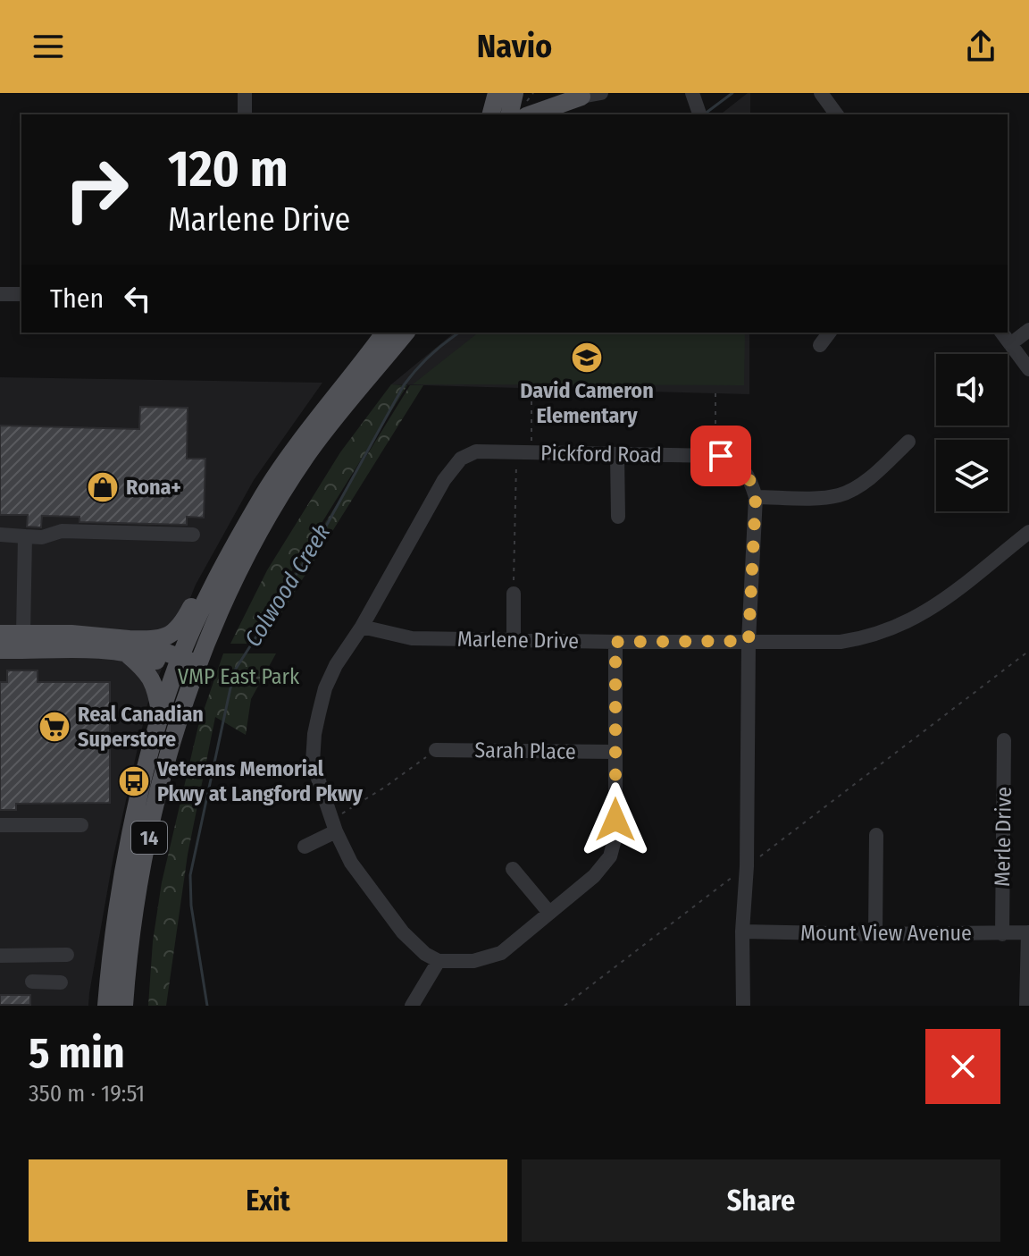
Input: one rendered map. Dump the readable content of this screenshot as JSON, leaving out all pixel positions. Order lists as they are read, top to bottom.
{
  "streets": {
    "main road": ["14"],
    "street": [
      "Pickford Road",
      "Marlene Drive",
      "Sarah Place",
      "Merle Drive",
      "Mount View Avenue"
    ]
  },
  "crossings": [
    ["Pickford Road", "Marlene Drive"],
    ["Merle Drive", "Mount View Avenue"]
  ],
  "water": ["Colwood Creek"],
  "parks": ["VMP East Park"],
  "places": {
    "school or university": ["David Cameron Elementary"],
    "shop": ["Rona+"],
    "supermarket": ["Real Canadian Superstore"],
    "bus stop": ["Veterans Memorial Pkwy at Langford Pkwy"]
  },
  "page": {
    "header": "Navio",
    "turn": ["120 m", "Marlene Drive"],
    "then": "Then",
    "heading": ["5 min", "350 m · 19:51"],
    "buttons": ["Exit", "Share"]
  }
}
